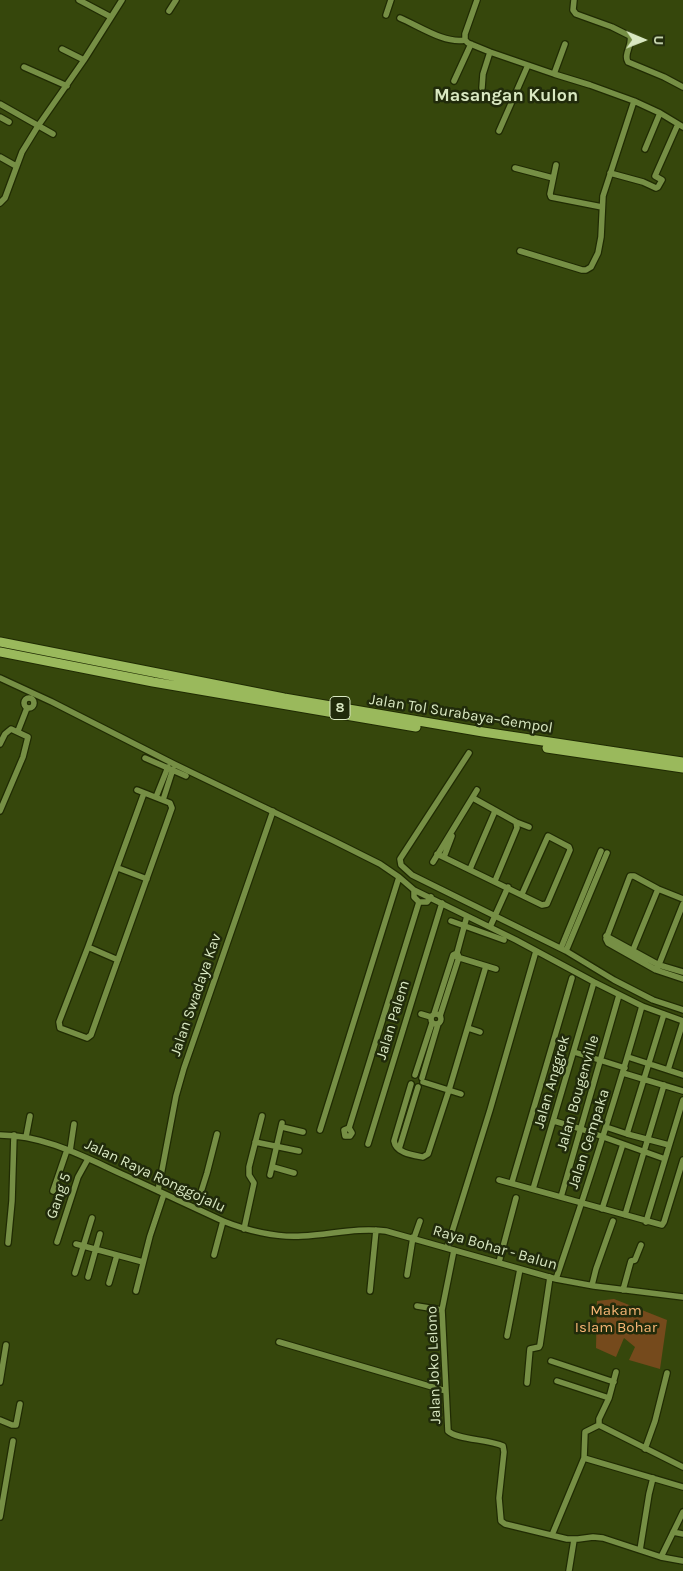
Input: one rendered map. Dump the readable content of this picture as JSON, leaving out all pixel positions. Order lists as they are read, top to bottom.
{
  "streets": {
    "highway": ["8", "Jalan Tol Surabaya–Gempol"],
    "street": [
      "Jalan Swadaya Kav",
      "Jalan Palem",
      "Jalan Anggrek",
      "Jalan Bougenville",
      "Jalan Cempaka",
      "Jalan Raya Ronggojalu",
      "Gang 5",
      "Raya Bohar - Balun",
      "Jalan Joko Lelono"
    ]
  },
  "crossings": [
    ["Jalan Swadaya Kav", "Jalan Raya Ronggojalu"],
    ["Jalan Cempaka", "Raya Bohar - Balun"],
    ["Jalan Raya Ronggojalu", "Gang 5"],
    ["Jalan Raya Ronggojalu", "Raya Bohar - Balun"],
    ["Raya Bohar - Balun", "Jalan Joko Lelono"]
  ],
  "districts": ["Masangan Kulon"],
  "parks": ["Makam Islam Bohar"],
  "north": "right"
}
